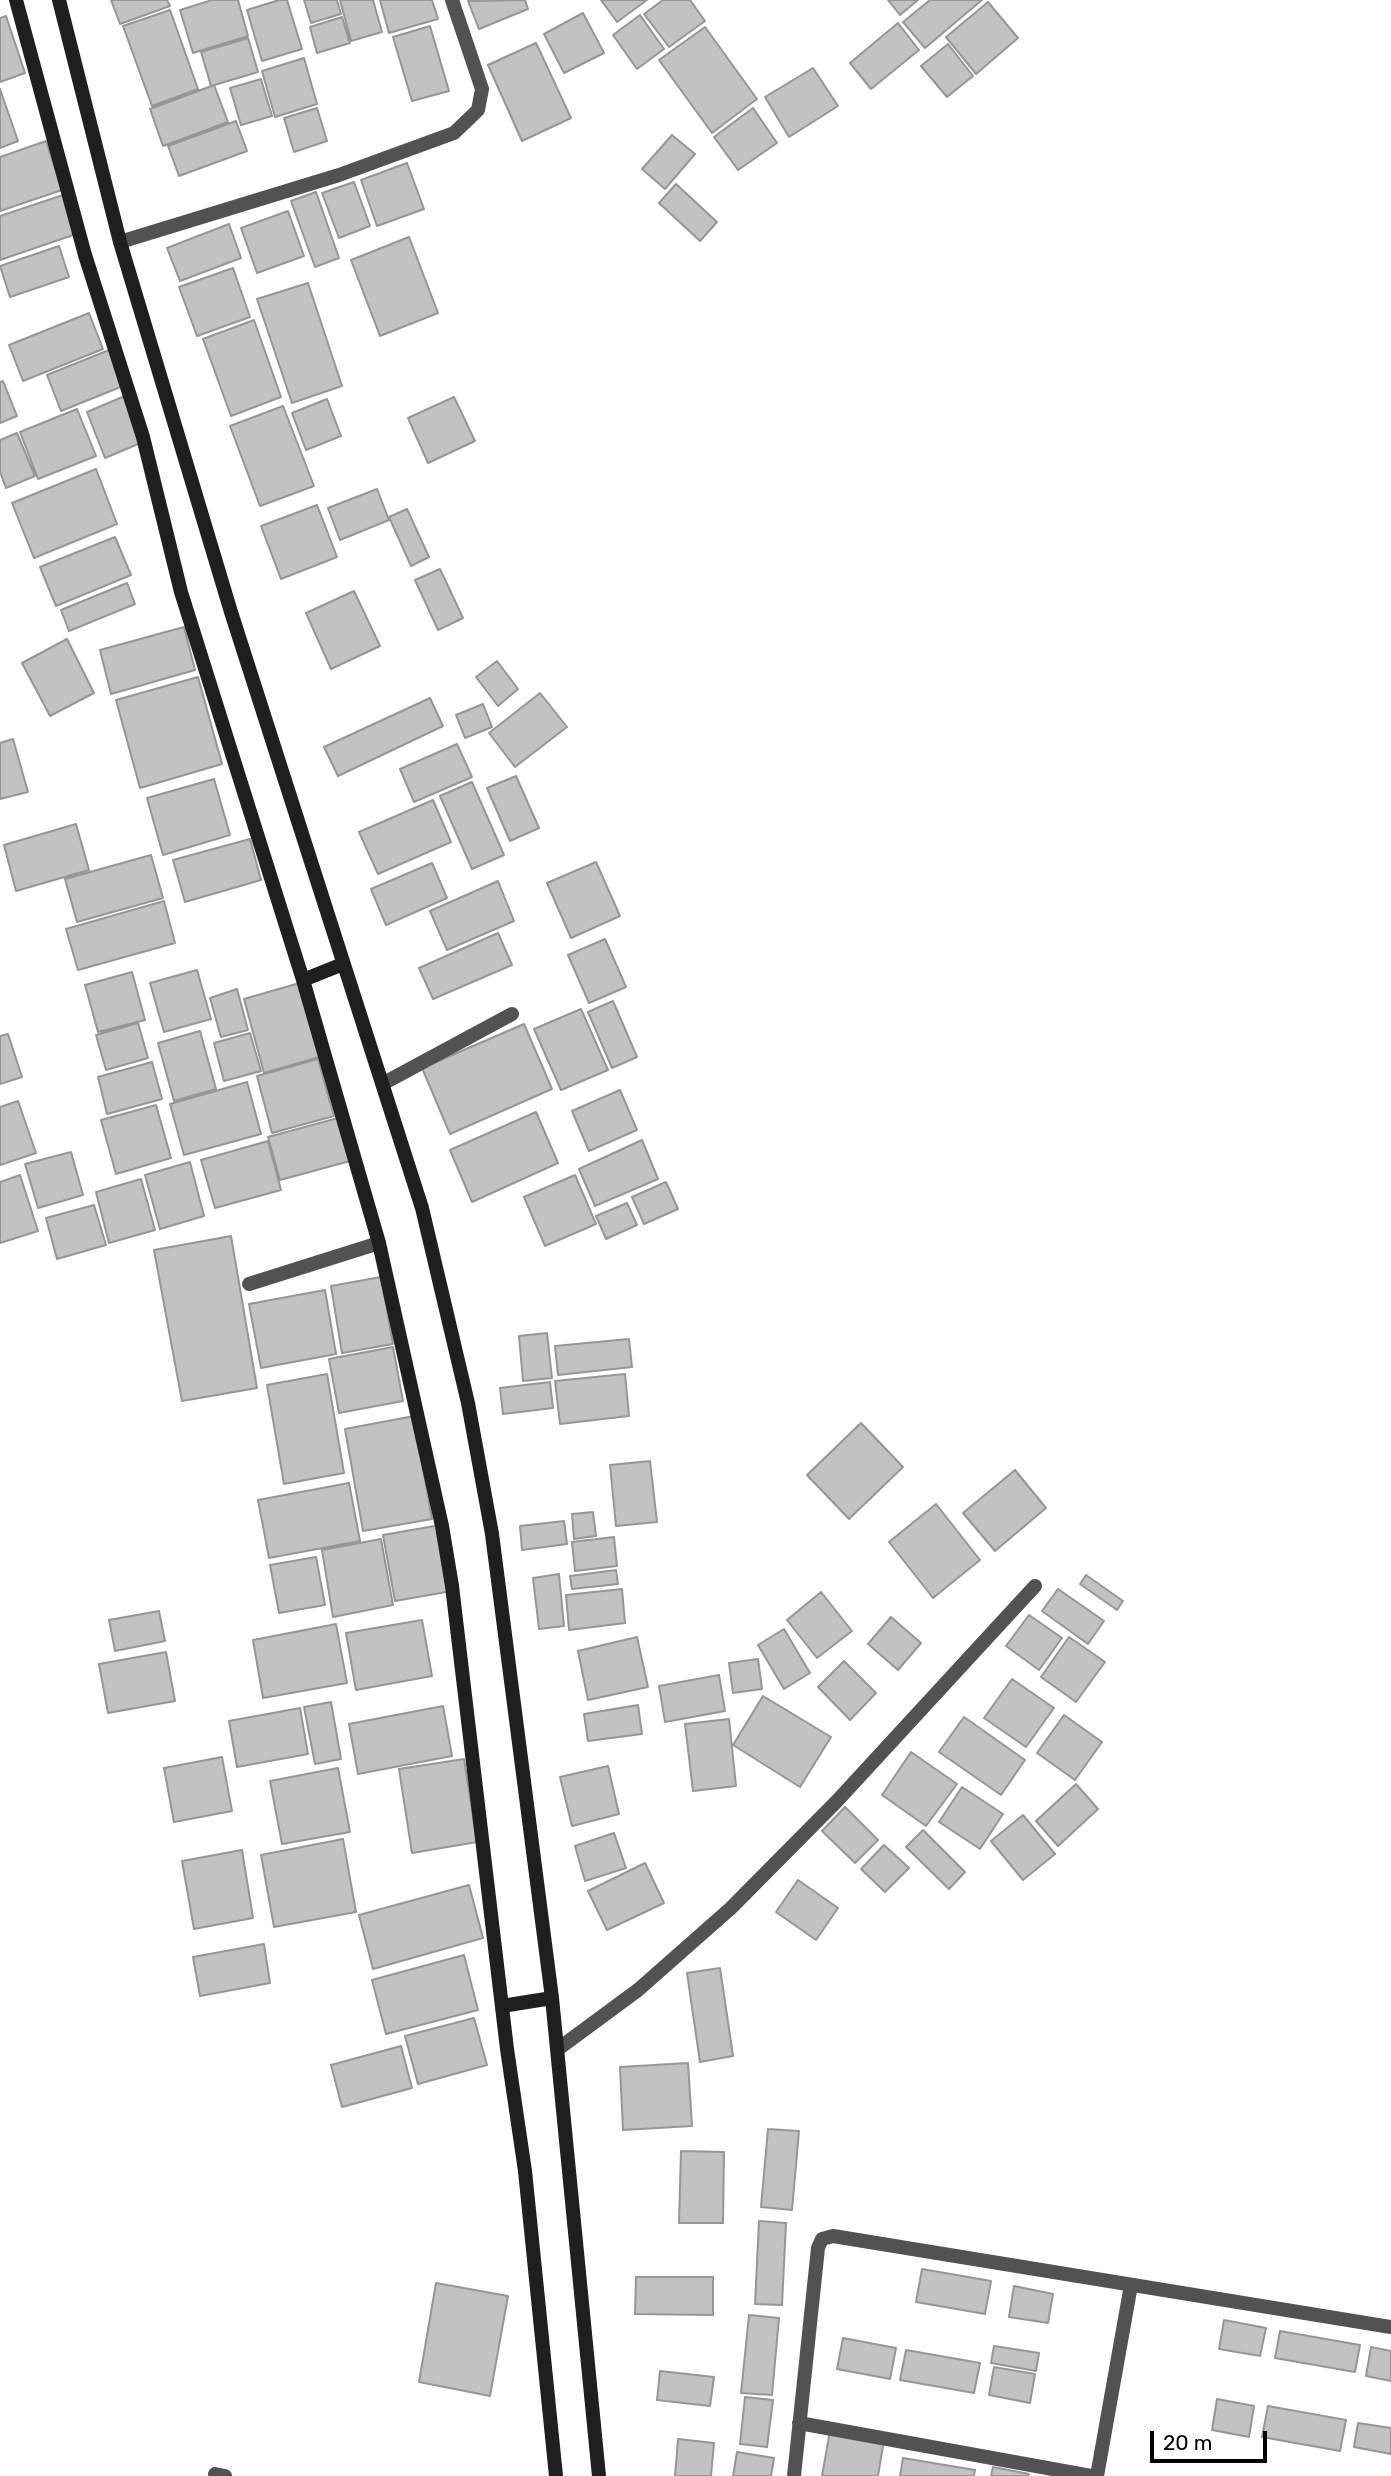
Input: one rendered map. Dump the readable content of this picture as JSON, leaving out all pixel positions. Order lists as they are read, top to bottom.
{
  "scale_bar": "20 m"
}
